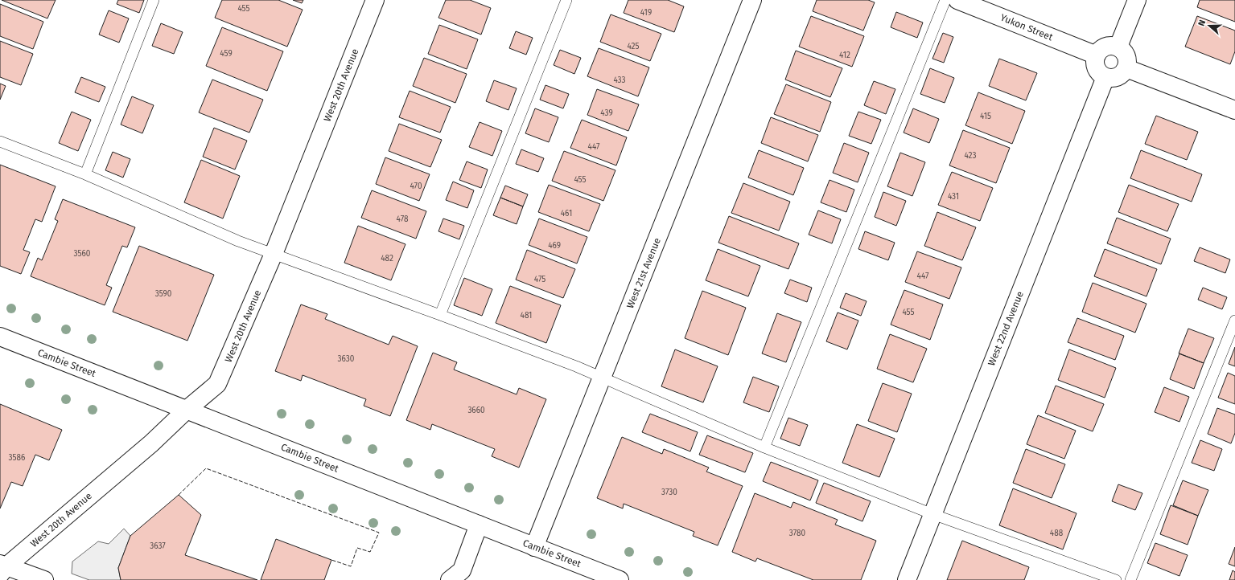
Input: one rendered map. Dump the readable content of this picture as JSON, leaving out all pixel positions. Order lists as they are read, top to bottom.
{
  "streets": {
    "street": [
      "Yukon Street",
      "West 20th Avenue",
      "West 21st Avenue",
      "West 22nd Avenue",
      "Cambie Street"
    ]
  },
  "crossings": [
    ["Yukon Street", "West 22nd Avenue"],
    ["West 20th Avenue", "Cambie Street"],
    ["West 21st Avenue", "Cambie Street"]
  ],
  "house_numbers": [
    "455",
    "419",
    "425",
    "459",
    "412",
    "433",
    "439",
    "415",
    "447",
    "423",
    "455",
    "470",
    "431",
    "461",
    "478",
    "469",
    "3560",
    "482",
    "447",
    "475",
    "3590",
    "455",
    "481",
    "3630",
    "3660",
    "3586",
    "3730",
    "3780",
    "488",
    "3637"
  ],
  "north": "left"
}
